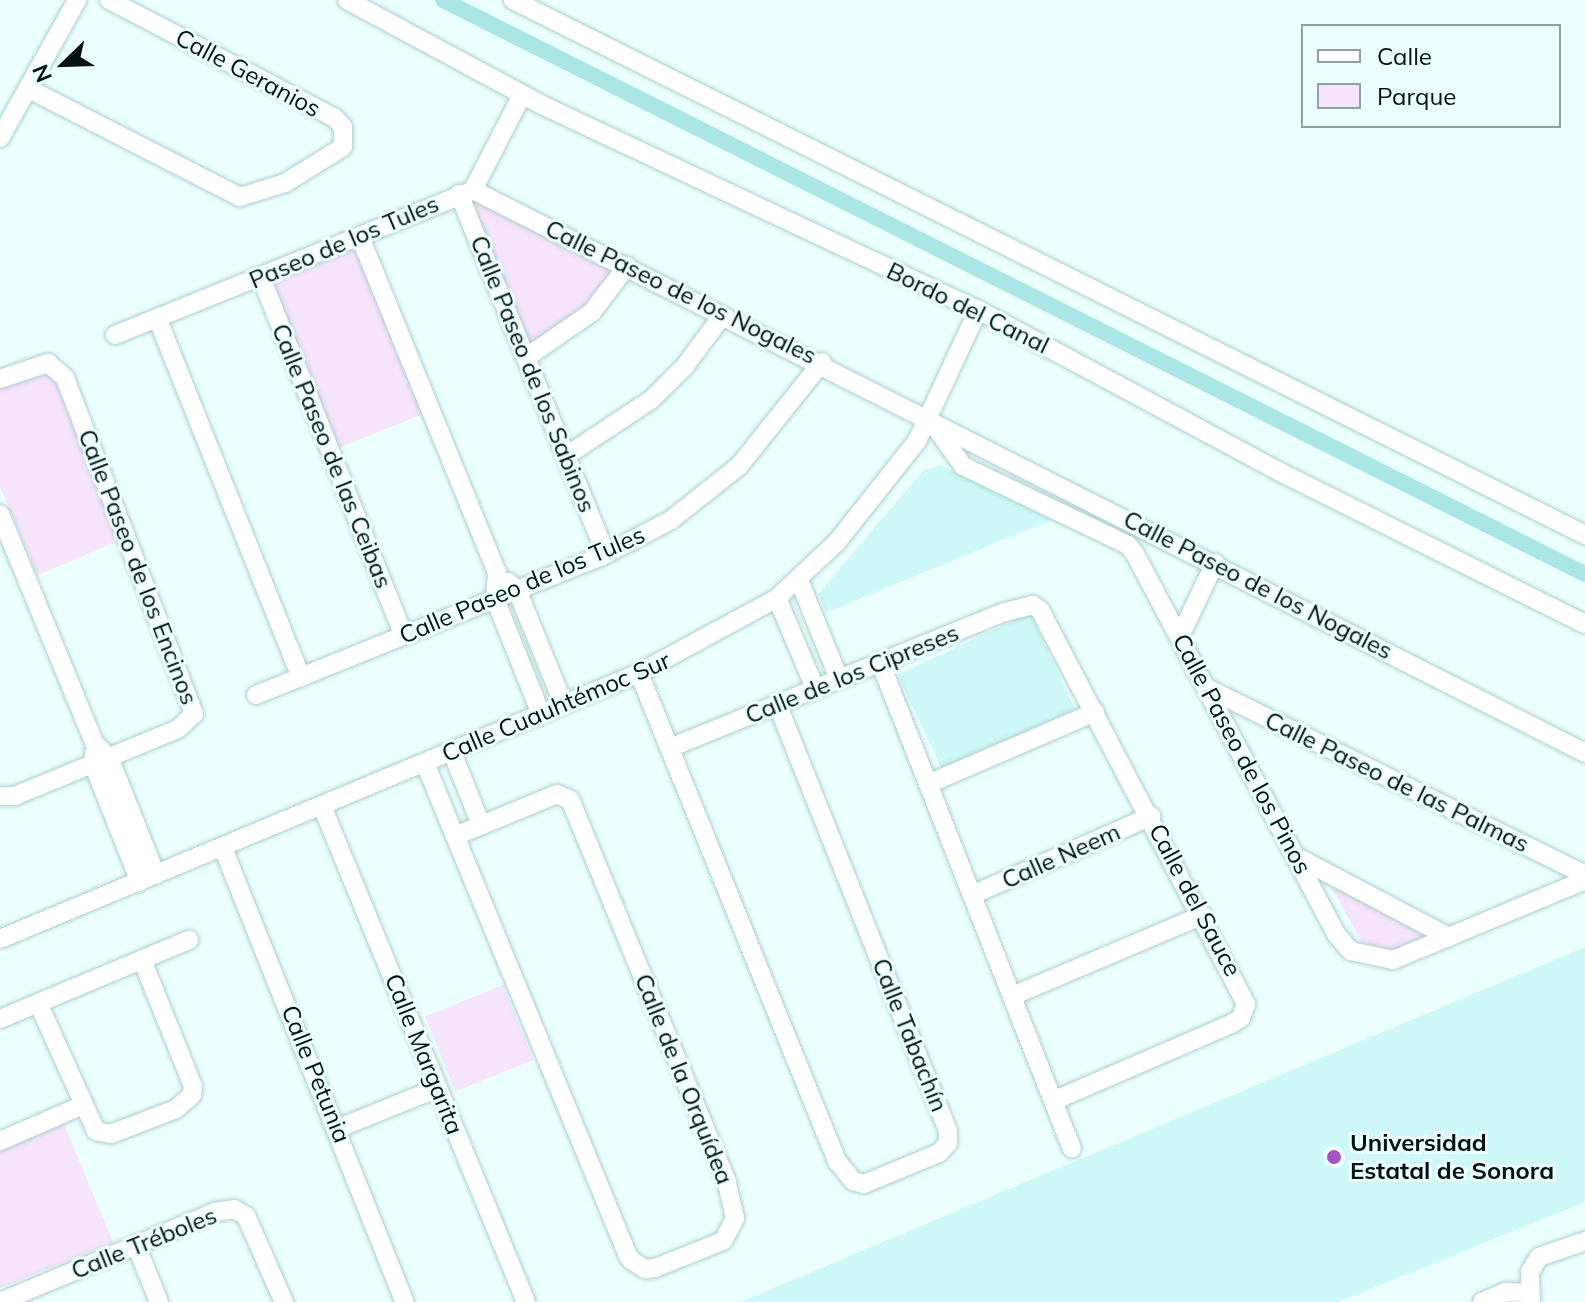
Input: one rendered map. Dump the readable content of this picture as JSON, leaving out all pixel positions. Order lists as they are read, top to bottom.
{
  "streets": {
    "street": [
      "Calle Geranios",
      "Paseo de los Tules",
      "Calle Paseo de los Nogales",
      "Bordo del Canal",
      "Calle Paseo de los Sabinos",
      "Calle Paseo de las Ceibas",
      "Calle Paseo de los Encinos",
      "Calle Paseo de los Tules",
      "Calle de los Cipreses",
      "Calle Cuauhtémoc Sur",
      "Calle Paseo de los Pinos",
      "Calle Paseo de las Palmas",
      "Calle Neem",
      "Calle del Sauce",
      "Calle Tabachín",
      "Calle Margarita",
      "Calle Petunia",
      "Calle de la Orquídea",
      "Calle Tréboles"
    ]
  },
  "crossings": [
    ["Paseo de los Tules", "Calle Paseo de los Nogales"],
    ["Paseo de los Tules", "Calle Paseo de los Sabinos"],
    ["Paseo de los Tules", "Calle Paseo de las Ceibas"],
    ["Calle Paseo de los Nogales", "Calle Paseo de los Sabinos"],
    ["Calle Paseo de los Nogales", "Calle Paseo de los Tules"],
    ["Calle Paseo de los Nogales", "Calle Cuauhtémoc Sur"],
    ["Calle Paseo de los Nogales", "Calle Paseo de los Pinos"],
    ["Bordo del Canal", "Calle Cuauhtémoc Sur"],
    ["Calle Paseo de los Sabinos", "Calle Paseo de los Tules"],
    ["Calle Paseo de las Ceibas", "Calle Paseo de los Tules"],
    ["Calle de los Cipreses", "Calle del Sauce"],
    ["Calle de los Cipreses", "Calle Tabachín"],
    ["Calle Cuauhtémoc Sur", "Calle Margarita"],
    ["Calle Cuauhtémoc Sur", "Calle Petunia"],
    ["Calle Cuauhtémoc Sur", "Calle de la Orquídea"],
    ["Calle Paseo de los Pinos", "Calle Paseo de las Palmas"],
    ["Calle Neem", "Calle del Sauce"]
  ],
  "places": ["Universidad Estatal de Sonora"],
  "legend": ["Calle", "Parque"],
  "north": "bottom left"
}
